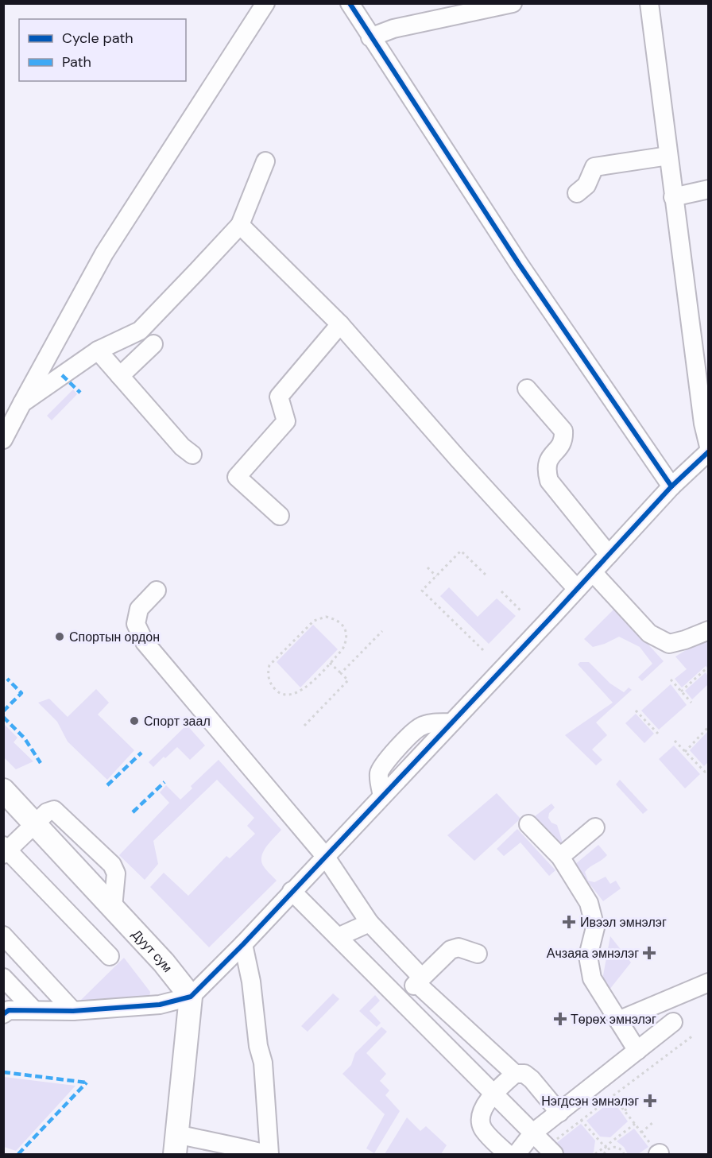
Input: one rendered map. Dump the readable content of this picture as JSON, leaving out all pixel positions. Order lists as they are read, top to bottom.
{
  "streets": {
    "main road": ["Дуут сум"]
  },
  "places": {
    "other": ["Спортын ордон", "Спорт заал"],
    "health": [
      "Ивээл эмнэлэг",
      "Ачзаяа эмнэлэг",
      "Төрөх эмнэлэг",
      "Нэгдсэн эмнэлэг"
    ]
  },
  "legend": ["Cycle path", "Path"]
}
